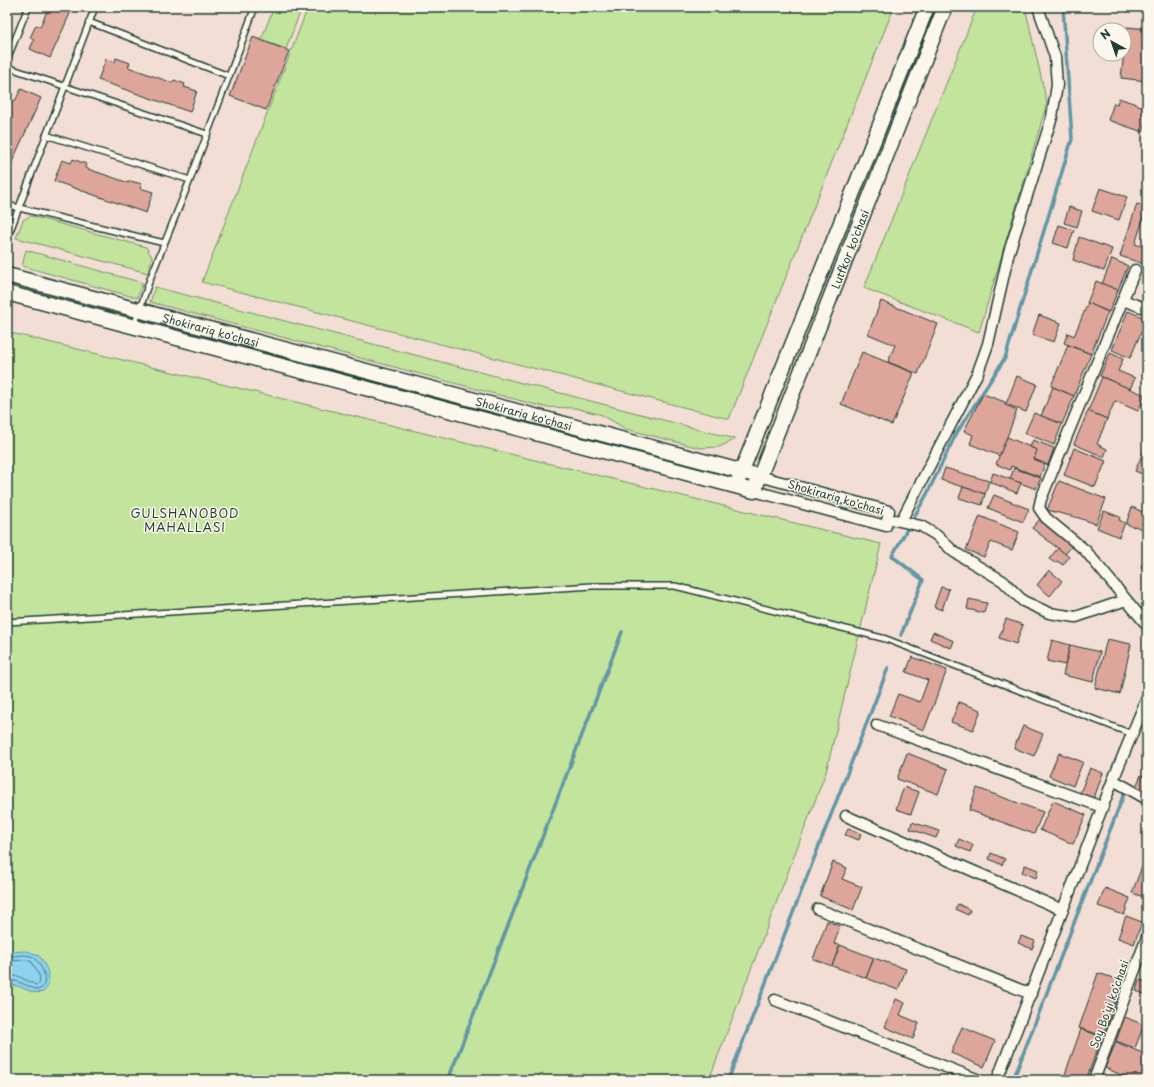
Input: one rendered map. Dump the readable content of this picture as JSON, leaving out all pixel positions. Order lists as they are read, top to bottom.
{
  "streets": {
    "main road": ["Lutfkor ko'chasi", "Shokirariq ko'chasi"],
    "street": ["Soy Bo'yi ko'chasi"]
  },
  "crossings": [
    ["Lutfkor ko'chasi", "Shokirariq ko'chasi"]
  ],
  "districts": ["GULSHANOBOD MAHALLASI"],
  "north": "top left"
}
